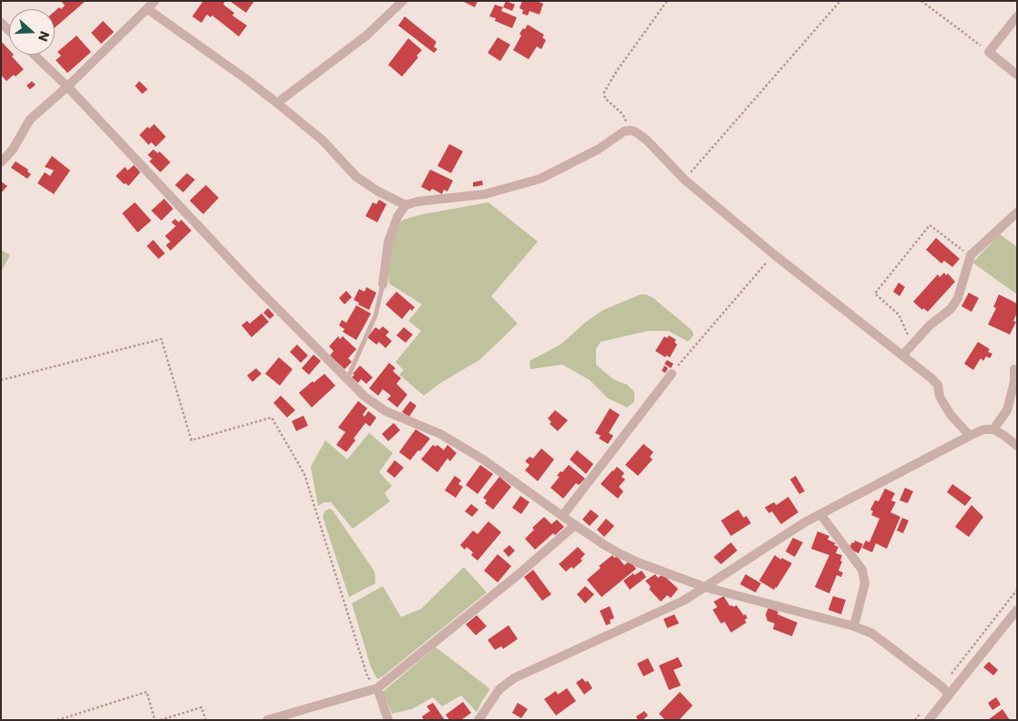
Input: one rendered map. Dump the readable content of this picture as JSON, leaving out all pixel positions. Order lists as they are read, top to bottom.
{
  "north": "right"
}
